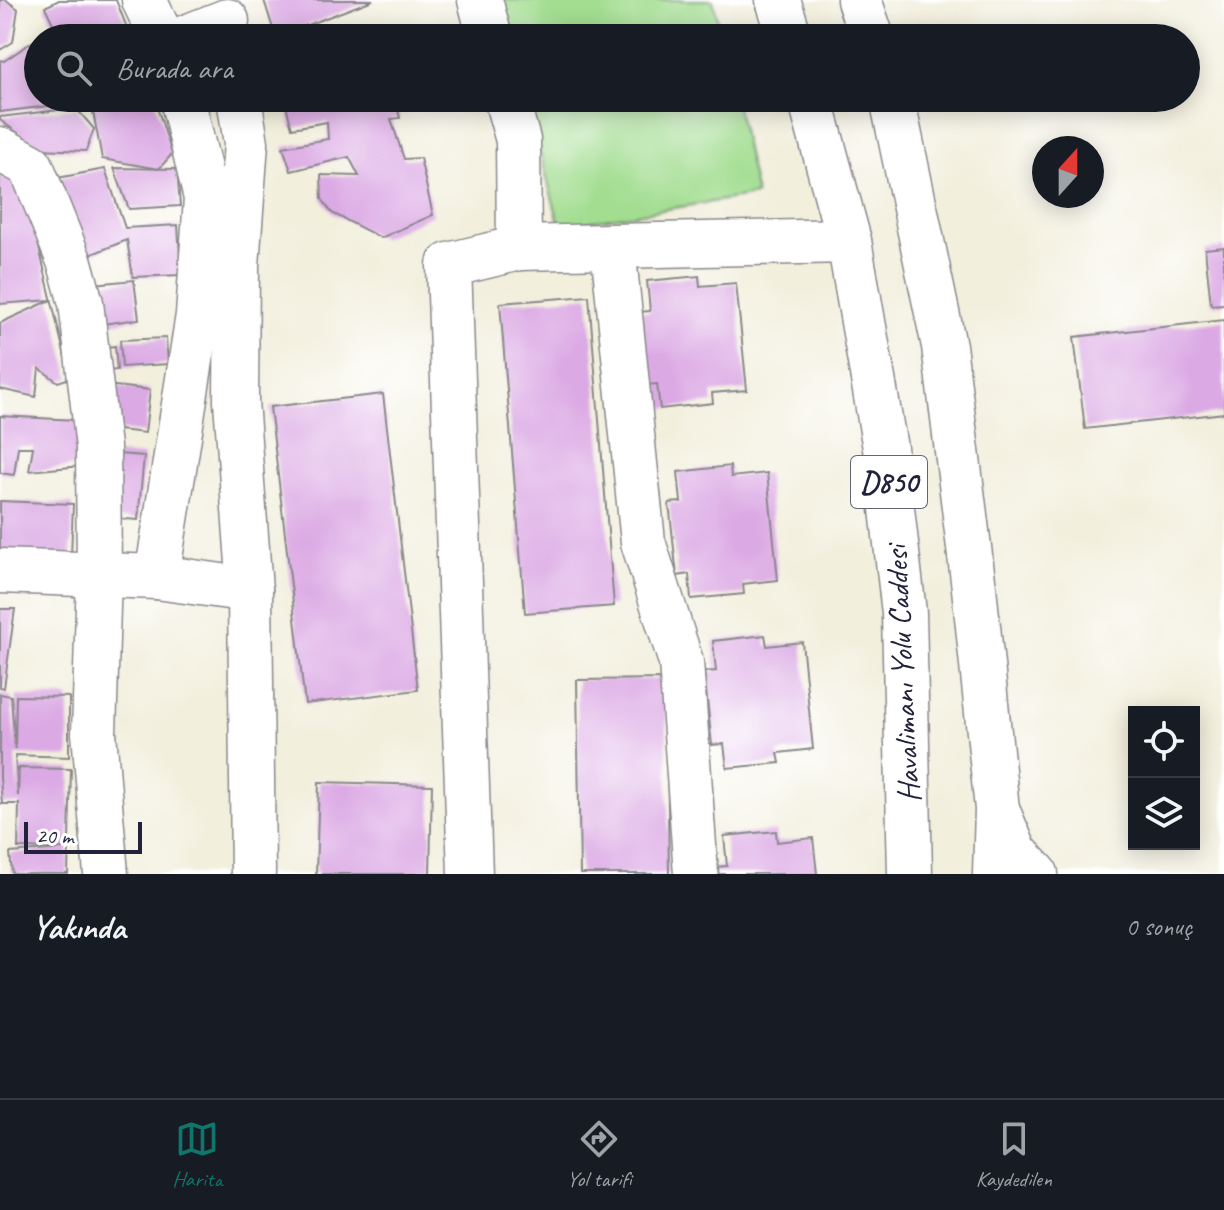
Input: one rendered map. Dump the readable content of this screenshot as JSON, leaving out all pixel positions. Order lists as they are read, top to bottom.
{
  "streets": {
    "main road": ["D850", "Havalimanı Yolu Caddesi"]
  },
  "scale_bar": "20 m",
  "north": "top",
  "page": {
    "search": "Burada ara",
    "scale": "20 m",
    "heading": ["Yakında", "0 sonuç"],
    "nav": ["Harita", "Yol tarifi", "Kaydedilen"]
  }
}
